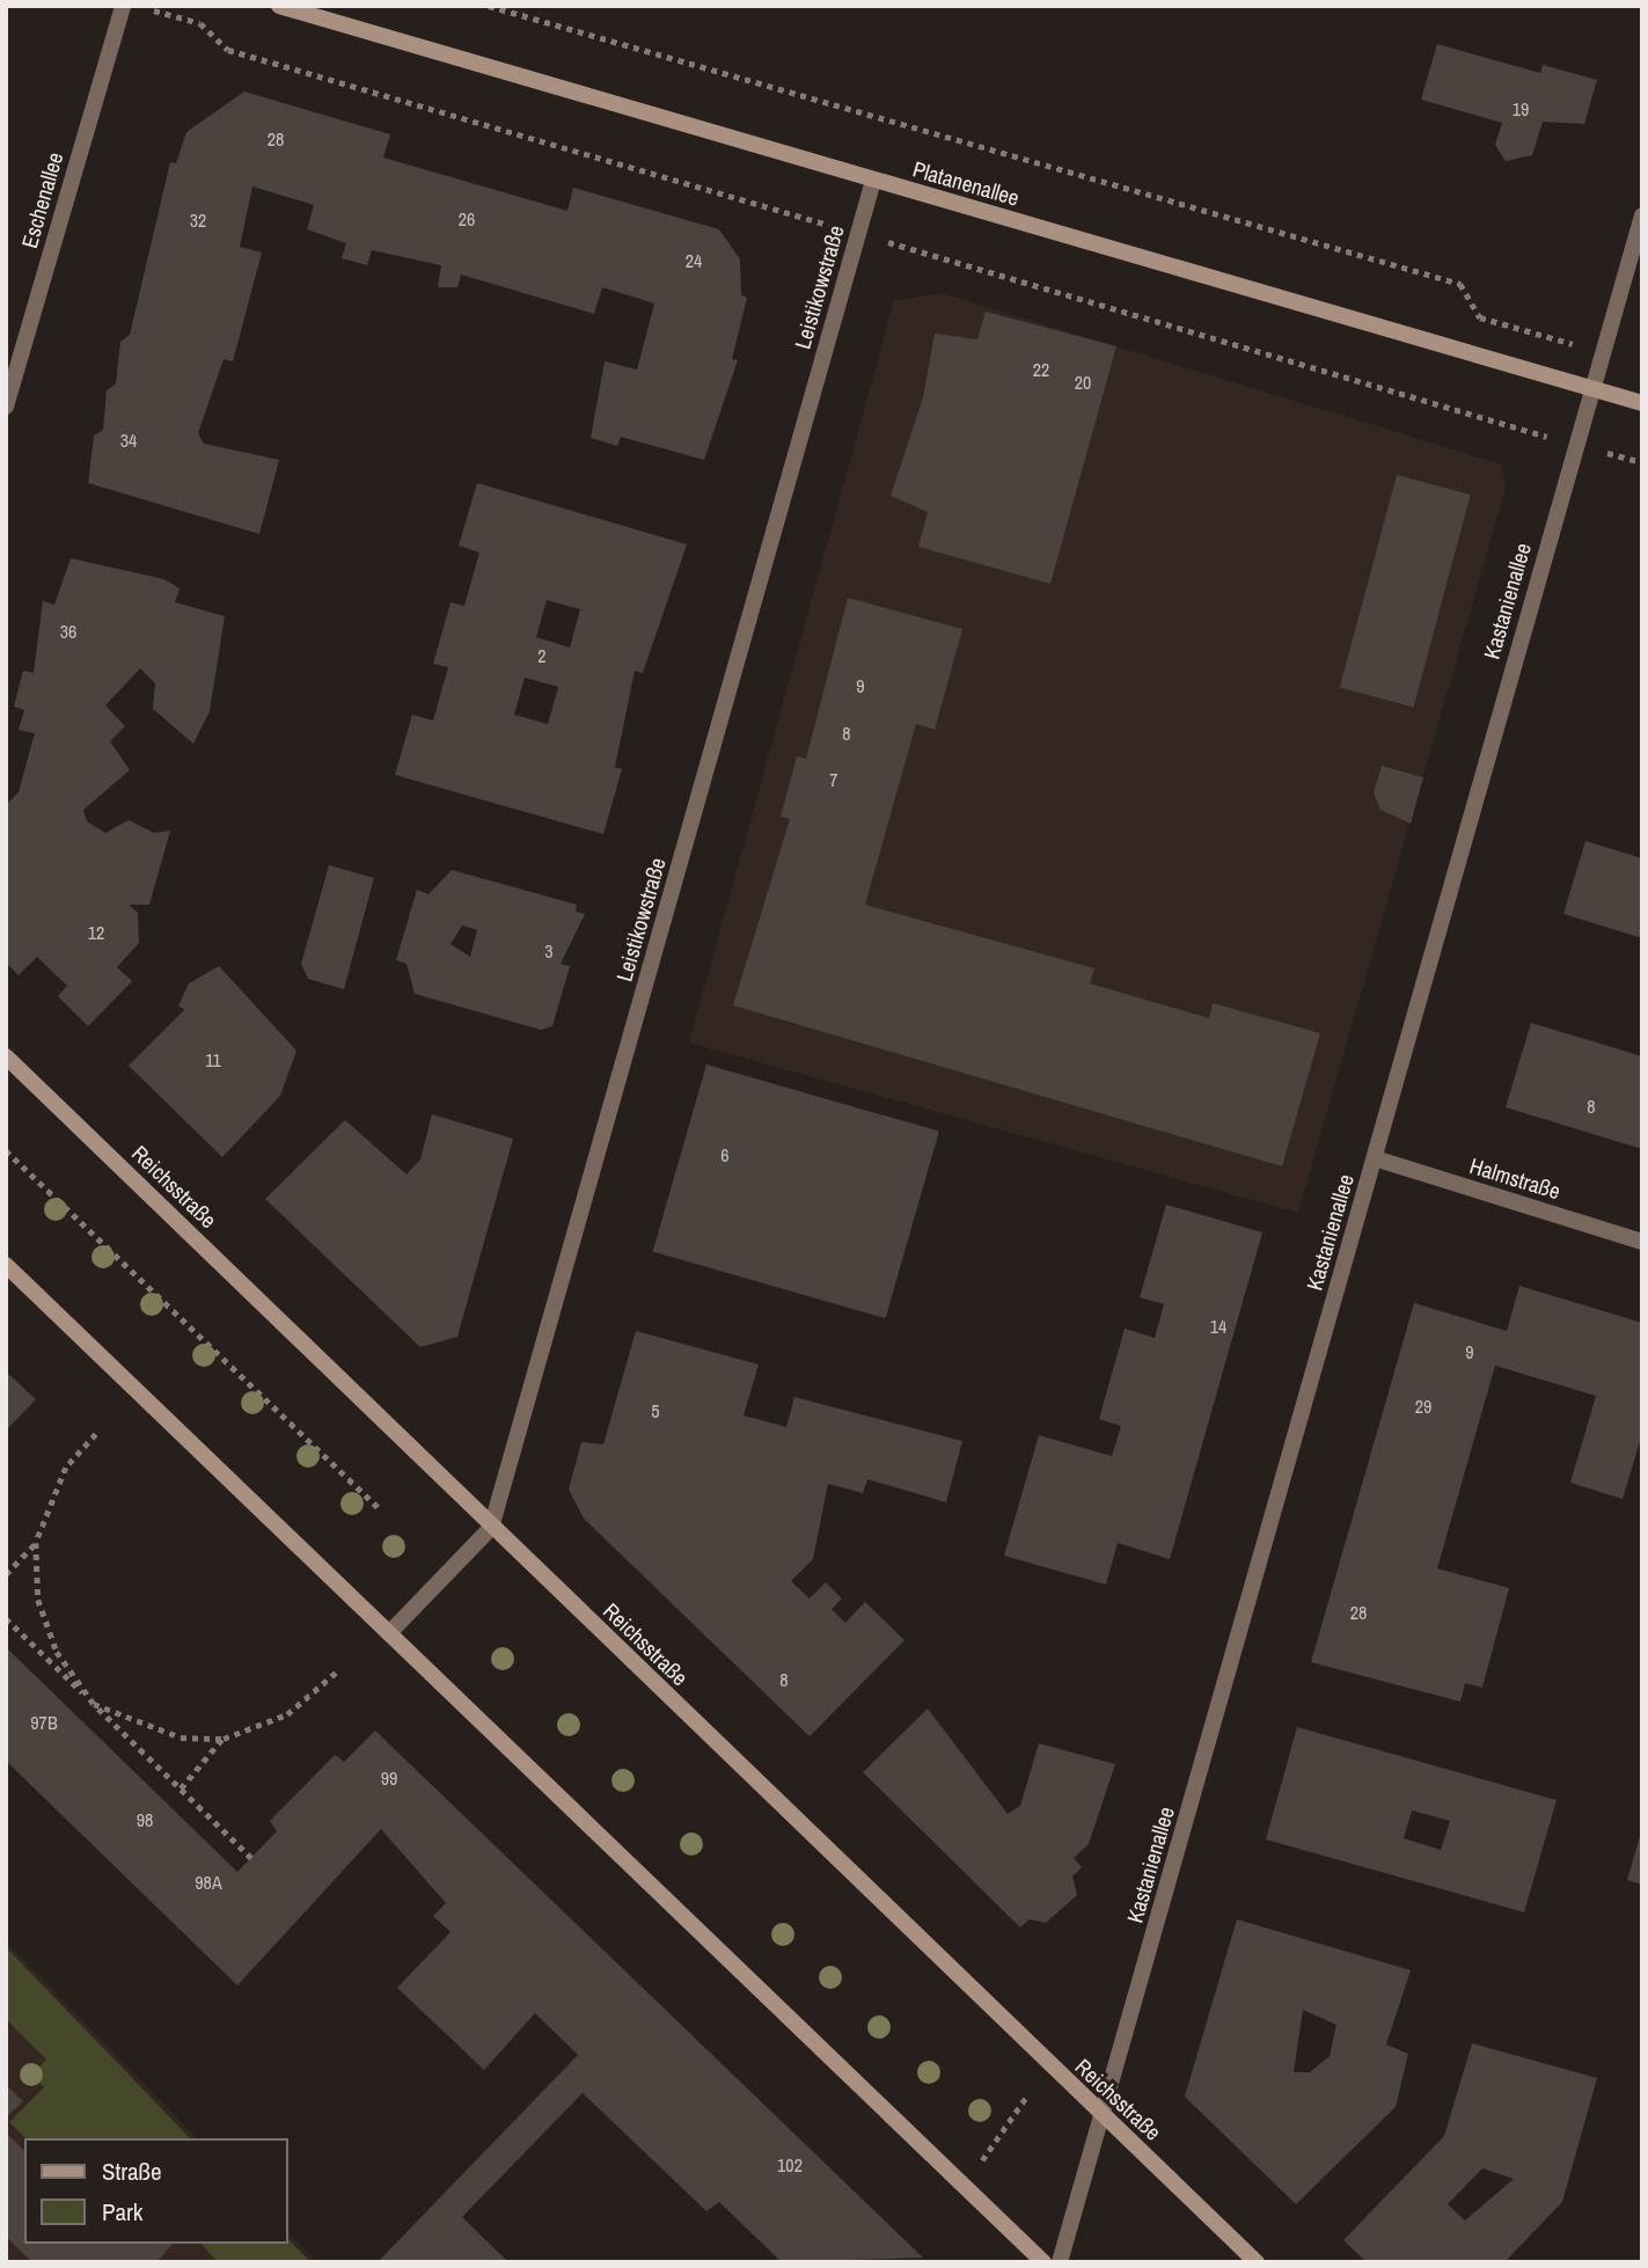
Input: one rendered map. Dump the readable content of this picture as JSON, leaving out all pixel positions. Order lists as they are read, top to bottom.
{
  "streets": {
    "main road": ["Platanenallee", "Reichsstraße"],
    "street": [
      "Eschenallee",
      "Leistikowstraße",
      "Kastanienallee",
      "Halmstraße"
    ]
  },
  "crossings": [
    ["Platanenallee", "Leistikowstraße"],
    ["Platanenallee", "Kastanienallee"],
    ["Leistikowstraße", "Reichsstraße"],
    ["Kastanienallee", "Halmstraße"],
    ["Kastanienallee", "Reichsstraße"]
  ],
  "house_numbers": [
    "19",
    "28",
    "26",
    "32",
    "24",
    "22",
    "20",
    "34",
    "36",
    "2",
    "9",
    "8",
    "7",
    "12",
    "3",
    "11",
    "8",
    "6",
    "14",
    "9",
    "29",
    "5",
    "28",
    "8",
    "97B",
    "99",
    "98",
    "98A",
    "102"
  ],
  "legend": ["Straße", "Park"]
}
